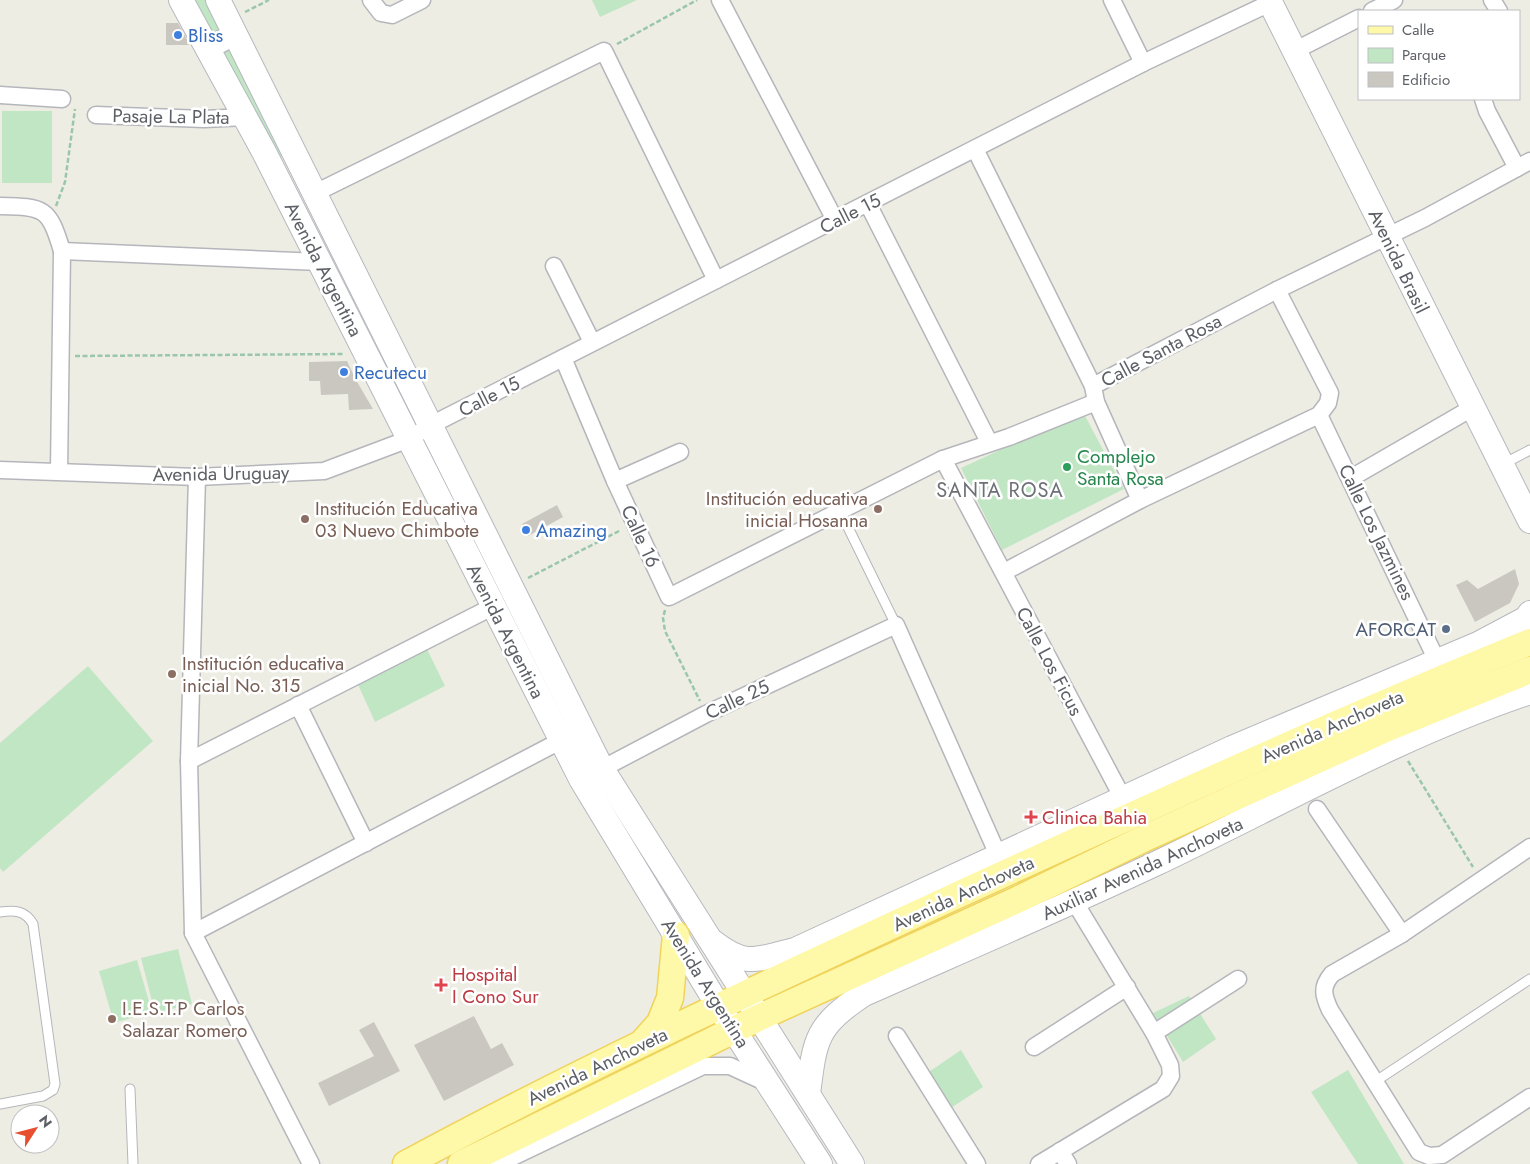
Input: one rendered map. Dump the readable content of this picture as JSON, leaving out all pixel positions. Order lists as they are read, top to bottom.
{
  "streets": {
    "main road": [
      "Avenida Brasil",
      "Avenida Argentina",
      "Avenida Anchoveta",
      "Auxiliar Avenida Anchoveta"
    ],
    "street": [
      "Pasaje La Plata",
      "Calle 15",
      "Calle Santa Rosa",
      "Avenida Uruguay",
      "Calle Los Jazmines",
      "Calle 16",
      "Calle Los Ficus",
      "Calle 25"
    ]
  },
  "crossings": [
    ["Pasaje La Plata", "Avenida Argentina"],
    ["Calle 15", "Avenida Brasil"],
    ["Calle 15", "Avenida Argentina"],
    ["Calle 15", "Avenida Uruguay"],
    ["Calle 15", "Calle 16"],
    ["Avenida Brasil", "Calle Santa Rosa"],
    ["Avenida Argentina", "Avenida Uruguay"],
    ["Avenida Argentina", "Calle 25"],
    ["Avenida Argentina", "Avenida Anchoveta"],
    ["Avenida Argentina", "Auxiliar Avenida Anchoveta"],
    ["Calle Santa Rosa", "Calle 16"],
    ["Calle Santa Rosa", "Calle Los Ficus"],
    ["Calle Los Jazmines", "Avenida Anchoveta"],
    ["Calle Los Ficus", "Avenida Anchoveta"],
    ["Calle Los Ficus", "Auxiliar Avenida Anchoveta"]
  ],
  "districts": ["SANTA ROSA"],
  "places": {
    "other": [
      "Bliss",
      "Recutecu",
      "Complejo Santa Rosa",
      "Institución educativa inicial Hosanna",
      "Institución Educativa 03 Nuevo Chimbote",
      "Amazing",
      "AFORCAT",
      "Institución educativa inicial No. 315",
      "I.E.S.T.P Carlos Salazar Romero"
    ],
    "health": ["Clinica Bahia", "Hospital I Cono Sur"]
  },
  "legend": ["Calle", "Parque", "Edificio"],
  "north": "top right"
}
